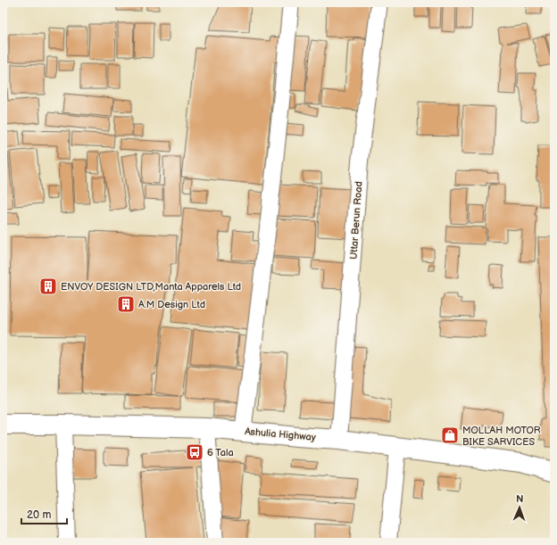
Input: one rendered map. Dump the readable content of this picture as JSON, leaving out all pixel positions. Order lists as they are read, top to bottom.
{
  "streets": {
    "highway": ["Ashulia Highway"],
    "street": ["Uttar Berun Road"]
  },
  "crossings": [
    ["Uttar Berun Road", "Ashulia Highway"]
  ],
  "places": {
    "building": ["ENVOY DESIGN LTD,Manta Apparels Ltd", "A.M Design Ltd"],
    "shop": ["MOLLAH MOTOR BIKE SARVICES"],
    "bus stop": ["6 Tala"]
  },
  "scale_bar": "20 m",
  "north": "top"
}
